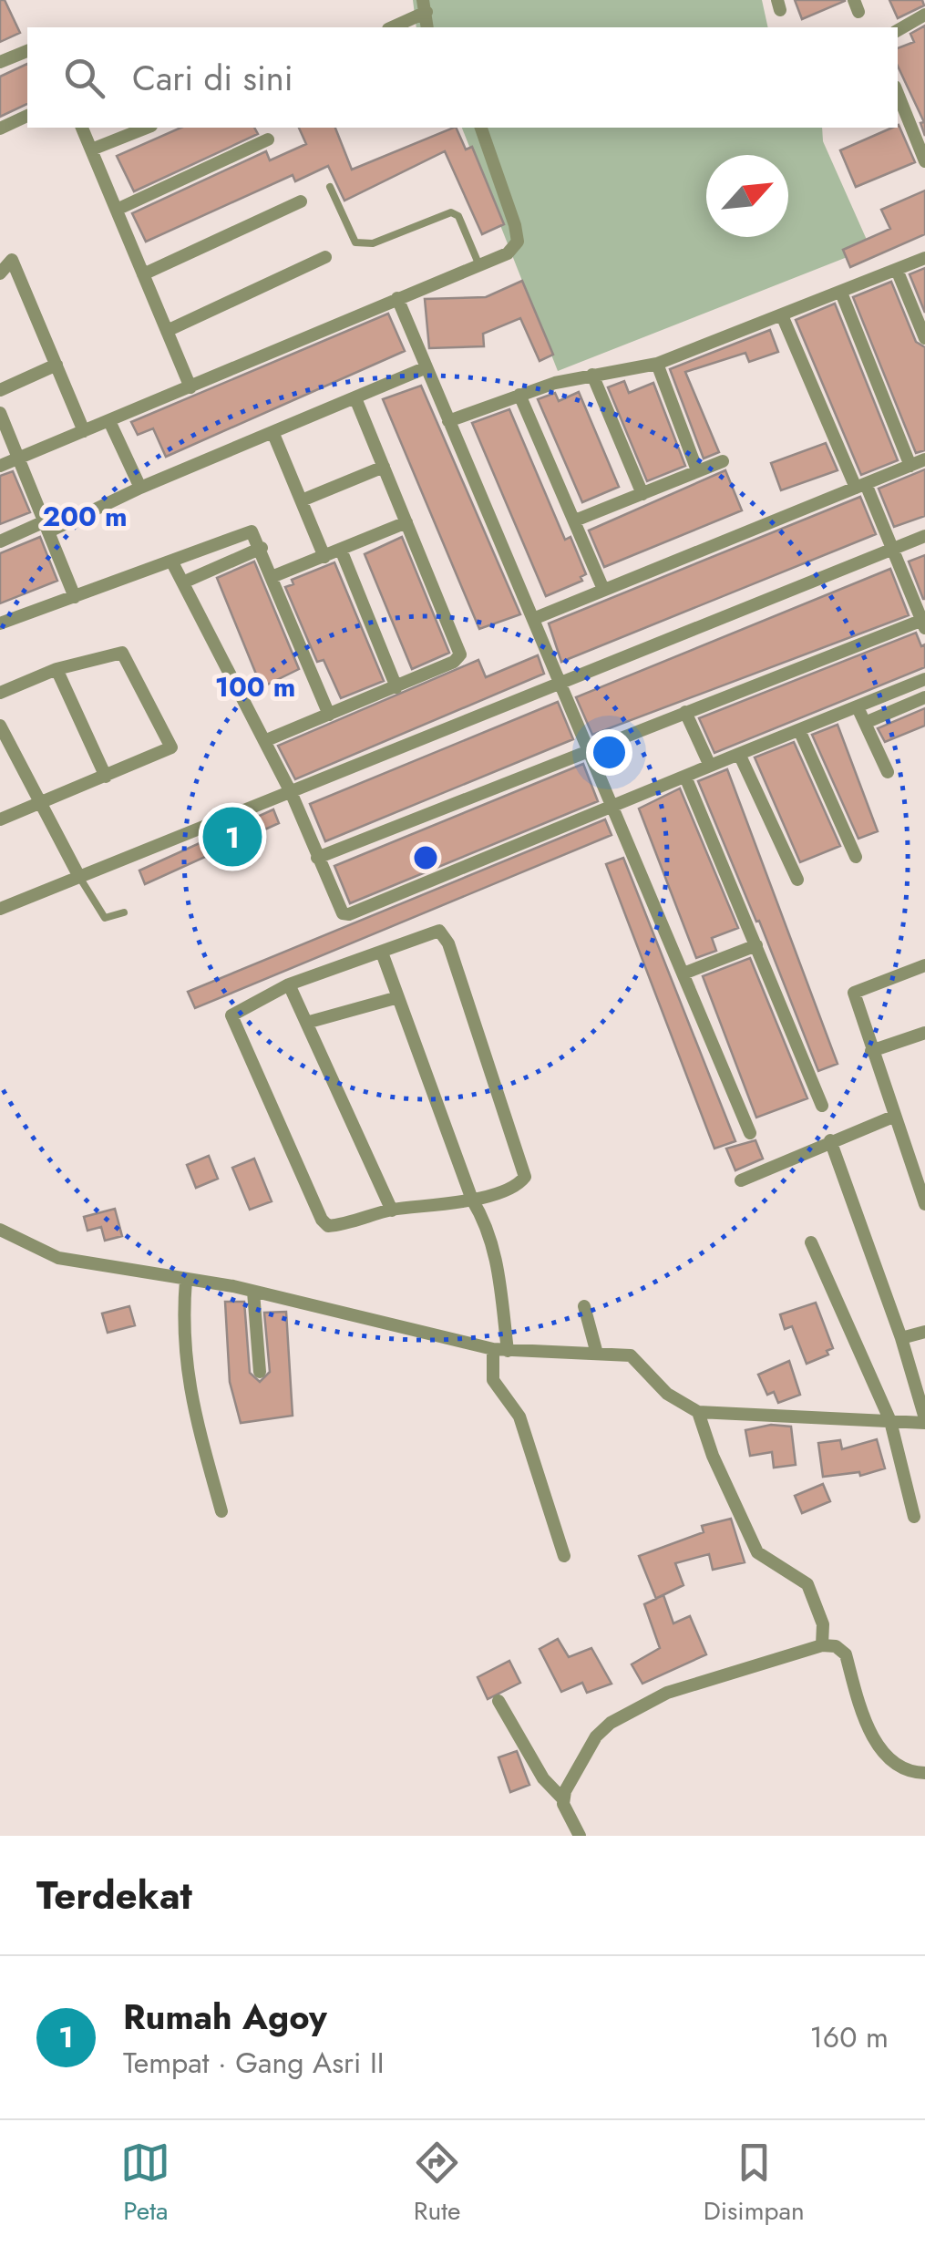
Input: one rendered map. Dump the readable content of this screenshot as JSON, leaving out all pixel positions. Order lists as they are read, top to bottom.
{
  "north": "top right",
  "page": {
    "search": "Cari di sini",
    "pins": "1",
    "heading": "Terdekat",
    "list": [
      {
        "mark": "1",
        "name": "Rumah Agoy",
        "note": "Tempat · Gang Asri II",
        "value": "160 m"
      }
    ],
    "nav": ["Peta", "Rute", "Disimpan"]
  },
  "rings": ["200 m", "100 m"]
}
